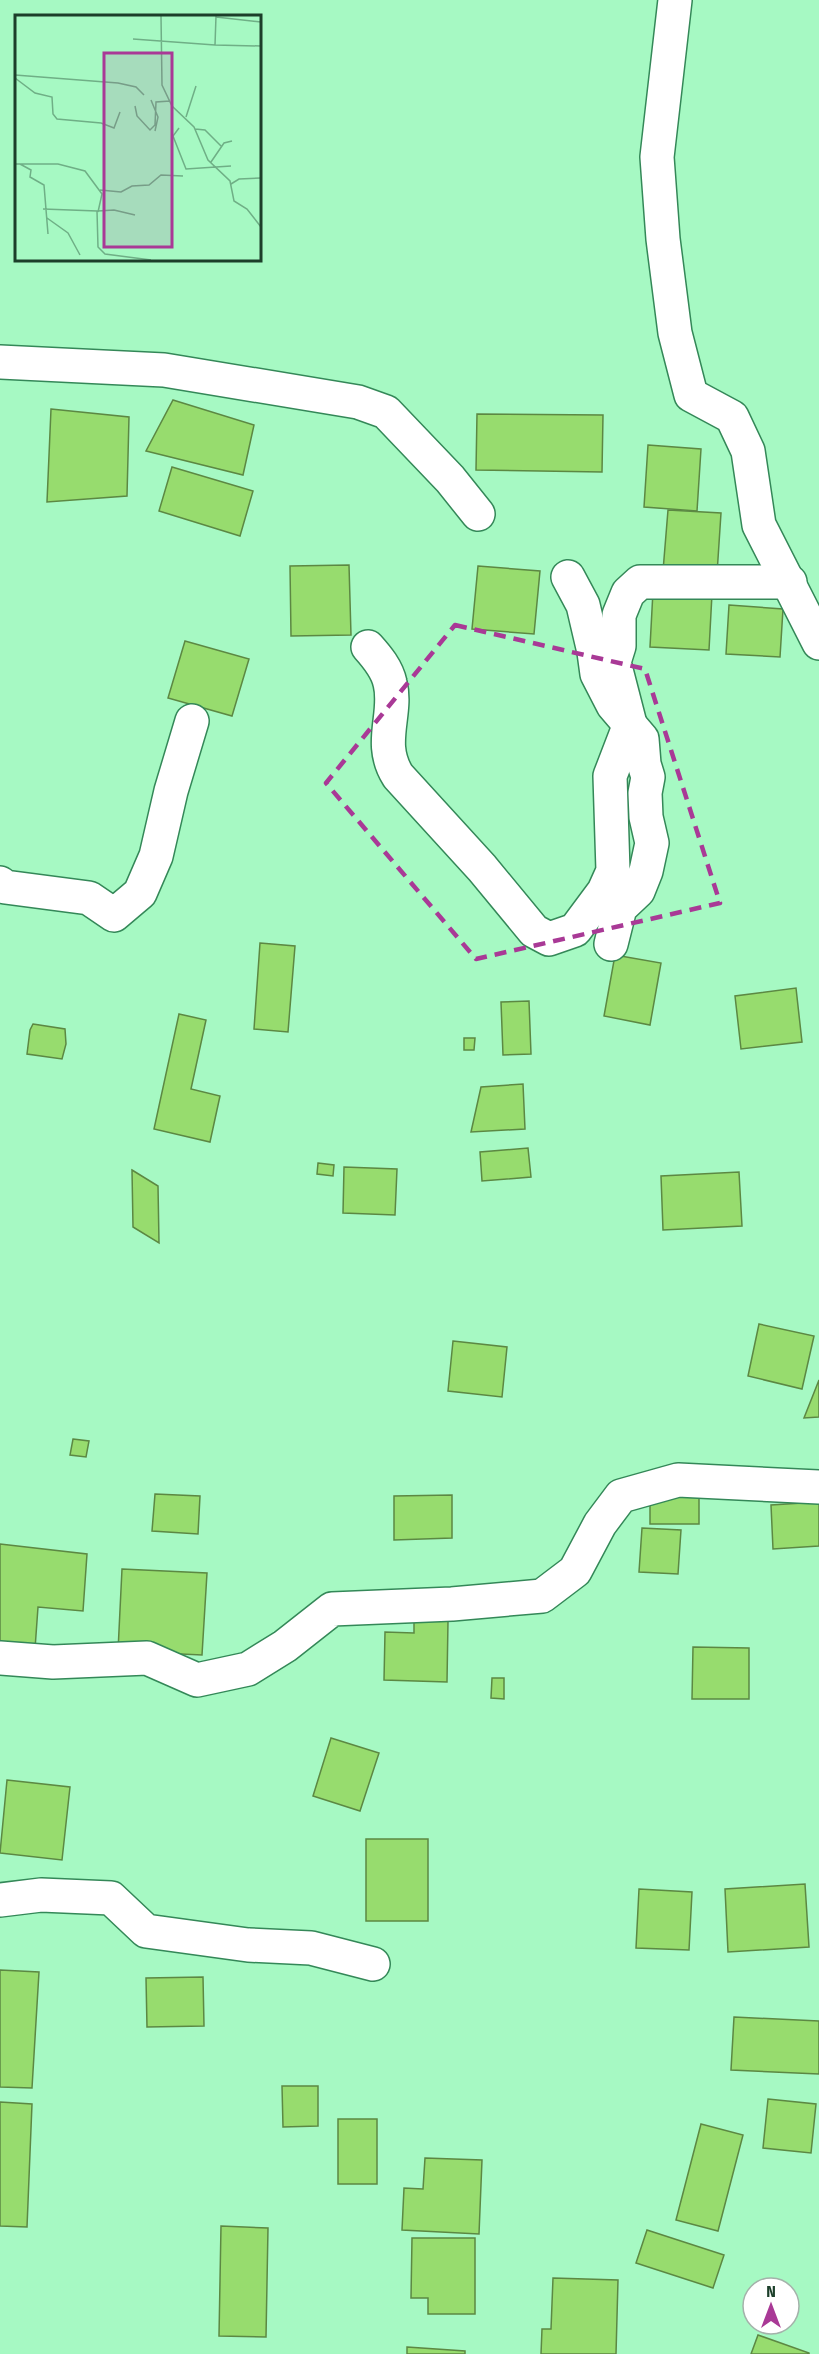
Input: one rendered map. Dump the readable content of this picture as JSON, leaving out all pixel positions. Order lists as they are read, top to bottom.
{
  "north": "top"
}
